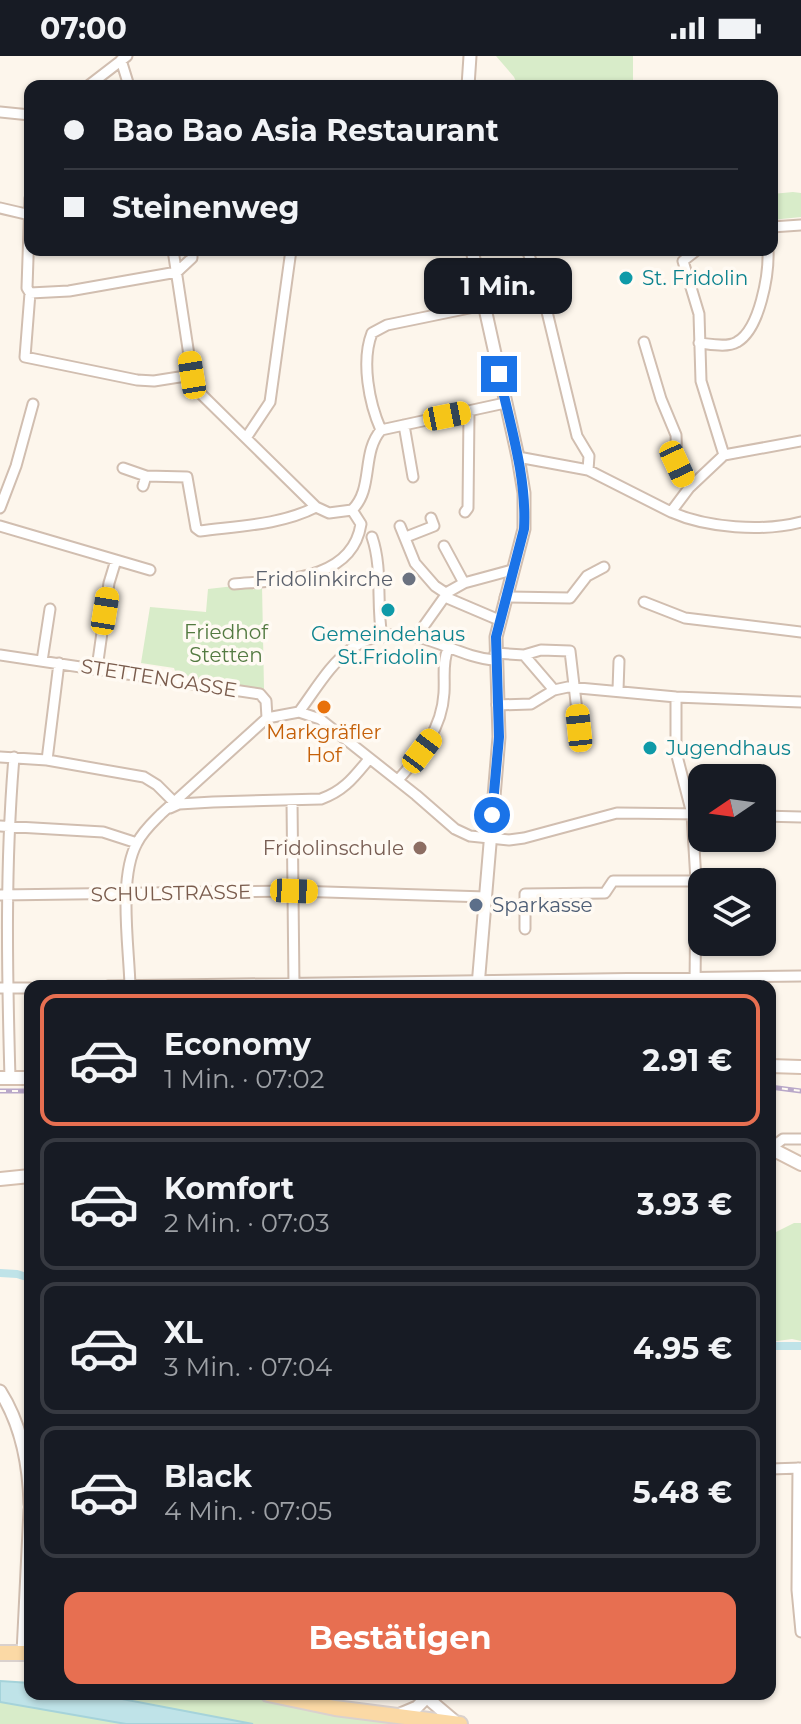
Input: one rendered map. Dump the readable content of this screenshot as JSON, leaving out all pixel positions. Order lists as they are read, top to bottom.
{
  "streets": {
    "street": ["STETTENGASSE", "SCHULSTRASSE"]
  },
  "parks": ["Friedhof Stetten"],
  "places": [
    "St. Fridolin",
    "Fridolinkirche",
    "Gemeindehaus St.Fridolin",
    "Markgräfler Hof",
    "Jugendhaus",
    "Fridolinschule",
    "Sparkasse"
  ],
  "north": "left",
  "page": {
    "status": "07:00",
    "banner": ["Bao Bao Asia Restaurant", "Steinenweg"],
    "bubble": "1 Min.",
    "list": [
      {
        "name": "Economy",
        "note": "1 Min. · 07:02",
        "value": "2.91 €"
      },
      {
        "name": "Komfort",
        "note": "2 Min. · 07:03",
        "value": "3.93 €"
      },
      {
        "name": "XL",
        "note": "3 Min. · 07:04",
        "value": "4.95 €"
      },
      {
        "name": "Black",
        "note": "4 Min. · 07:05",
        "value": "5.48 €"
      }
    ],
    "buttons": "Bestätigen"
  }
}
